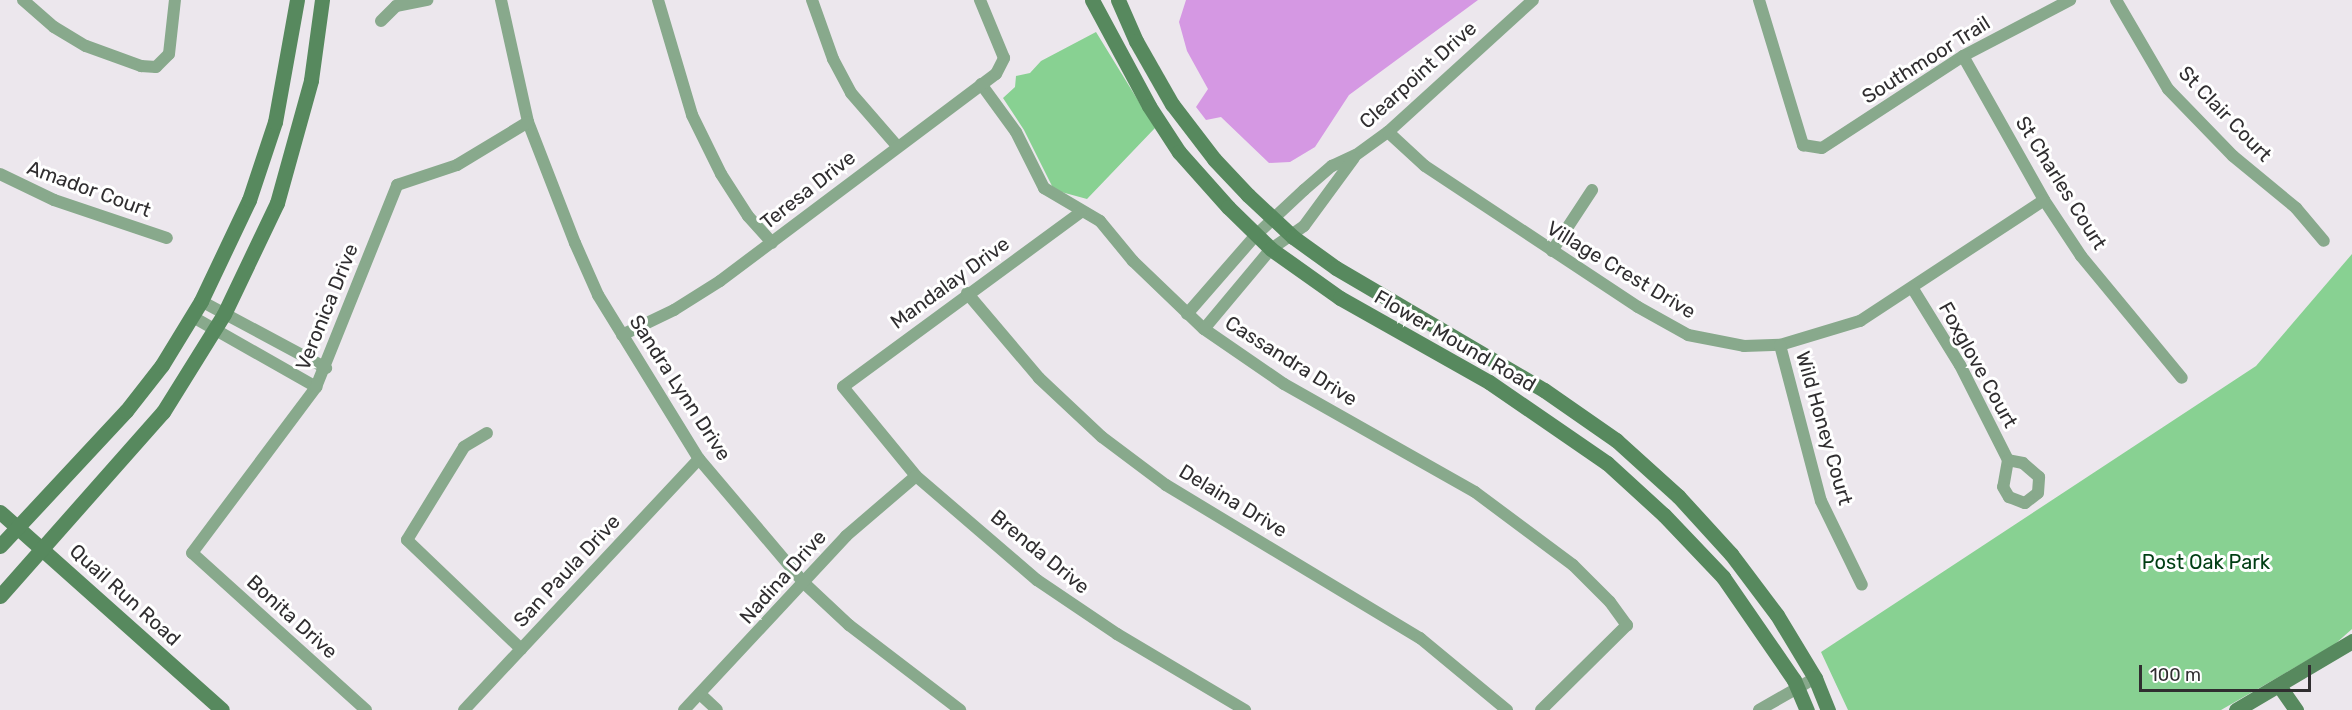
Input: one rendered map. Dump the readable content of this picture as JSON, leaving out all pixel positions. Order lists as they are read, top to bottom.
{
  "streets": {
    "main road": ["Flower Mound Road", "Quail Run Road"],
    "street": [
      "Southmoor Trail",
      "Clearpoint Drive",
      "St Clair Court",
      "St Charles Court",
      "Amador Court",
      "Teresa Drive",
      "Village Crest Drive",
      "Mandalay Drive",
      "Veronica Drive",
      "Cassandra Drive",
      "Foxglove Court",
      "Sandra Lynn Drive",
      "Wild Honey Court",
      "Delaina Drive",
      "Brenda Drive",
      "San Paula Drive",
      "Nadina Drive",
      "Bonita Drive"
    ]
  },
  "crossings": [
    ["Southmoor Trail", "St Charles Court"],
    ["Clearpoint Drive", "Village Crest Drive"],
    ["Clearpoint Drive", "Flower Mound Road"],
    ["Clearpoint Drive", "Cassandra Drive"],
    ["St Charles Court", "Village Crest Drive"],
    ["Teresa Drive", "Cassandra Drive"],
    ["Teresa Drive", "Sandra Lynn Drive"],
    ["Village Crest Drive", "Foxglove Court"],
    ["Village Crest Drive", "Wild Honey Court"],
    ["Mandalay Drive", "Cassandra Drive"],
    ["Mandalay Drive", "Delaina Drive"],
    ["Mandalay Drive", "Brenda Drive"],
    ["Veronica Drive", "Sandra Lynn Drive"],
    ["Veronica Drive", "Bonita Drive"],
    ["Sandra Lynn Drive", "San Paula Drive"],
    ["Sandra Lynn Drive", "Nadina Drive"],
    ["Brenda Drive", "Nadina Drive"]
  ],
  "parks": ["Post Oak Park"],
  "scale_bar": "100 m"
}
